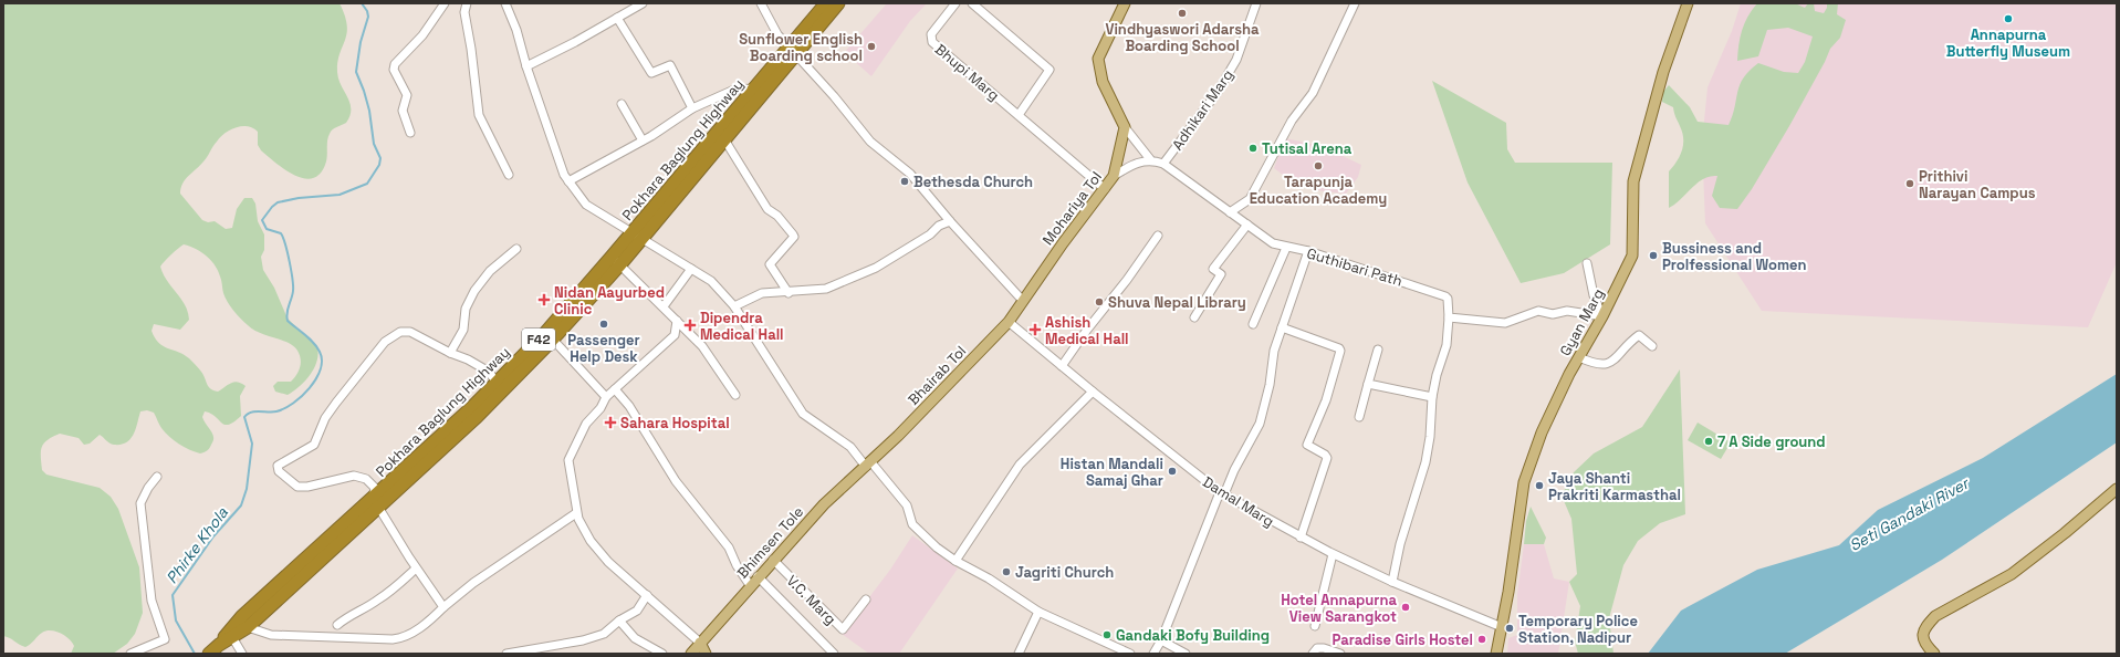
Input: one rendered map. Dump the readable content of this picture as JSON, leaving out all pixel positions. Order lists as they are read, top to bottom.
{
  "streets": {
    "highway": ["Pokhara Baglung Highway", "F42"],
    "main road": [
      "Mohariya Tol",
      "Gyan Marg",
      "Bhairab Tol",
      "Bhimsen Tole"
    ],
    "street": [
      "Bhupi Marg",
      "Adhikari Marg",
      "Guthibari Path",
      "Damal Marg",
      "V.C. Marg"
    ]
  },
  "crossings": [
    ["Bhupi Marg", "Mohariya Tol"],
    ["Adhikari Marg", "Guthibari Path"],
    ["Pokhara Baglung Highway", "F42"],
    ["Mohariya Tol", "Bhairab Tol"],
    ["Gyan Marg", "Damal Marg"],
    ["Bhairab Tol", "Damal Marg"],
    ["Bhairab Tol", "Bhimsen Tole"],
    ["Bhimsen Tole", "V.C. Marg"]
  ],
  "water": ["Seti Gandaki River", "Phirke Khola"],
  "places": {
    "other": [
      "Vindhyaswori Adarsha Boarding School",
      "Annapurna Butterfly Museum",
      "Sunflower English Boarding school",
      "Tutisal Arena",
      "Tarapunja Education Academy",
      "Bethesda Church",
      "Prithivi Narayan Campus",
      "Bussiness and Prolfessional Women",
      "Shuva Nepal Library",
      "Passenger Help Desk",
      "7 A Side ground",
      "Histan Mandali Samaj Ghar",
      "Jaya Shanti Prakriti Karmasthal",
      "Jagriti Church",
      "Hotel Annapurna View Sarangkot",
      "Temporary Police Station, Nadipur",
      "Gandaki Bofy Building",
      "Paradise Girls Hostel"
    ],
    "health": [
      "Nidan Aayurbed Clinic",
      "Dipendra Medical Hall",
      "Ashish Medical Hall",
      "Sahara Hospital"
    ]
  }
}
